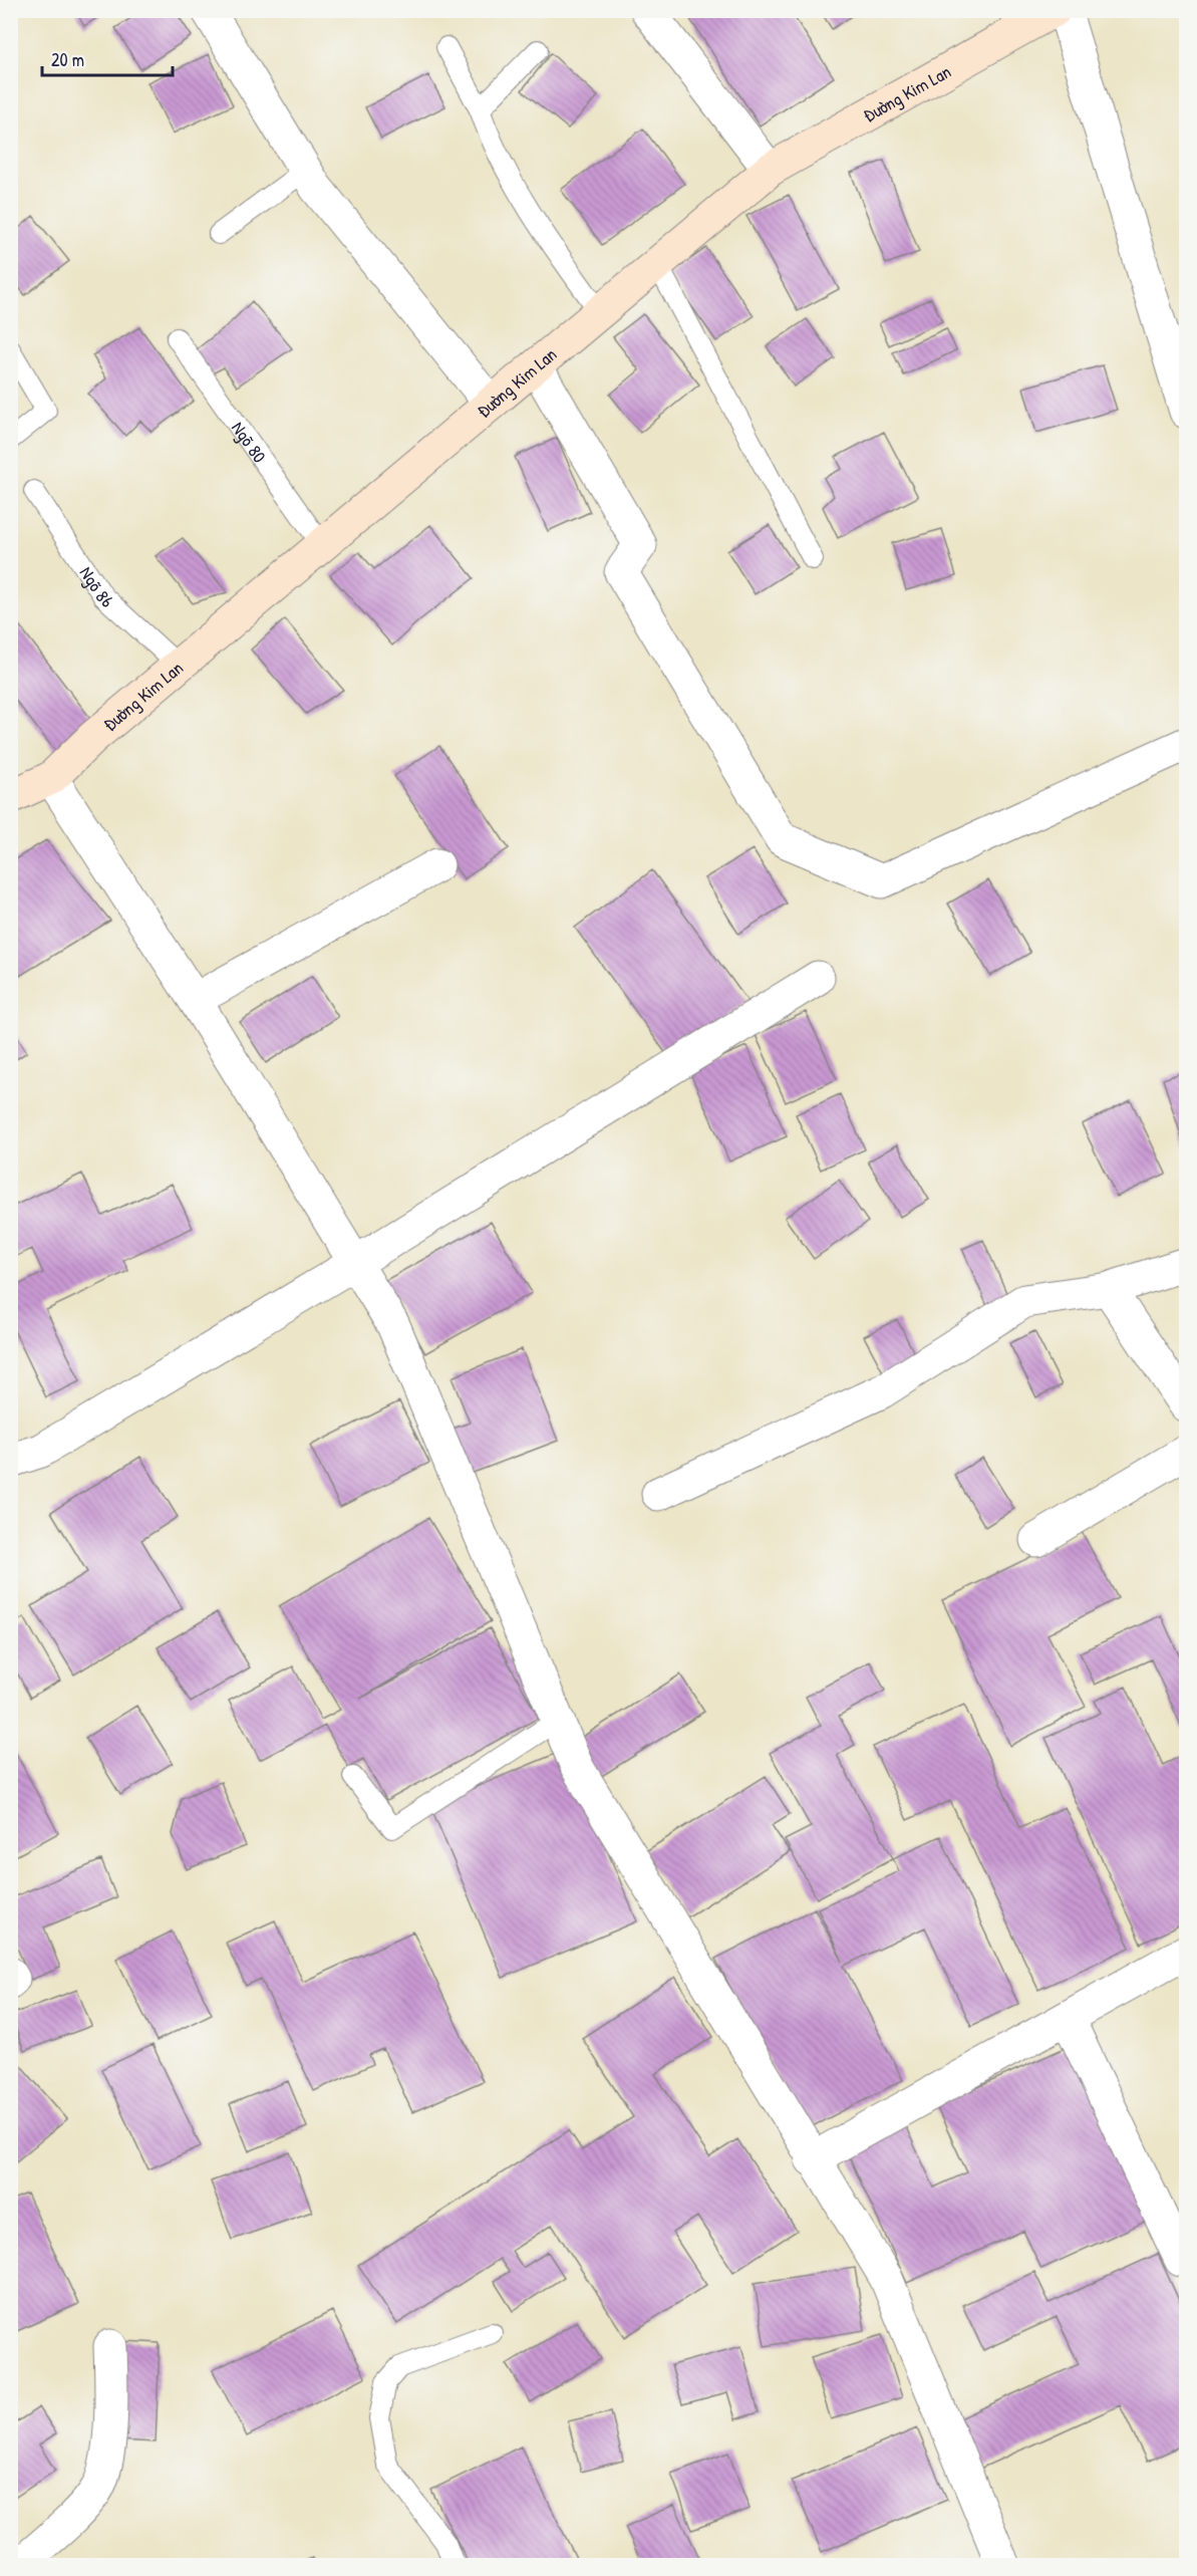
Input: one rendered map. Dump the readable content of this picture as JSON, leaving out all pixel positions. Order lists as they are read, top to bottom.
{
  "streets": {
    "street": ["Đường Kim Lan"],
    "lane": ["Ngõ 80", "Ngõ 86"]
  },
  "crossings": [
    ["Đường Kim Lan", "Ngõ 80"],
    ["Đường Kim Lan", "Ngõ 86"]
  ],
  "scale_bar": "20 m"
}
